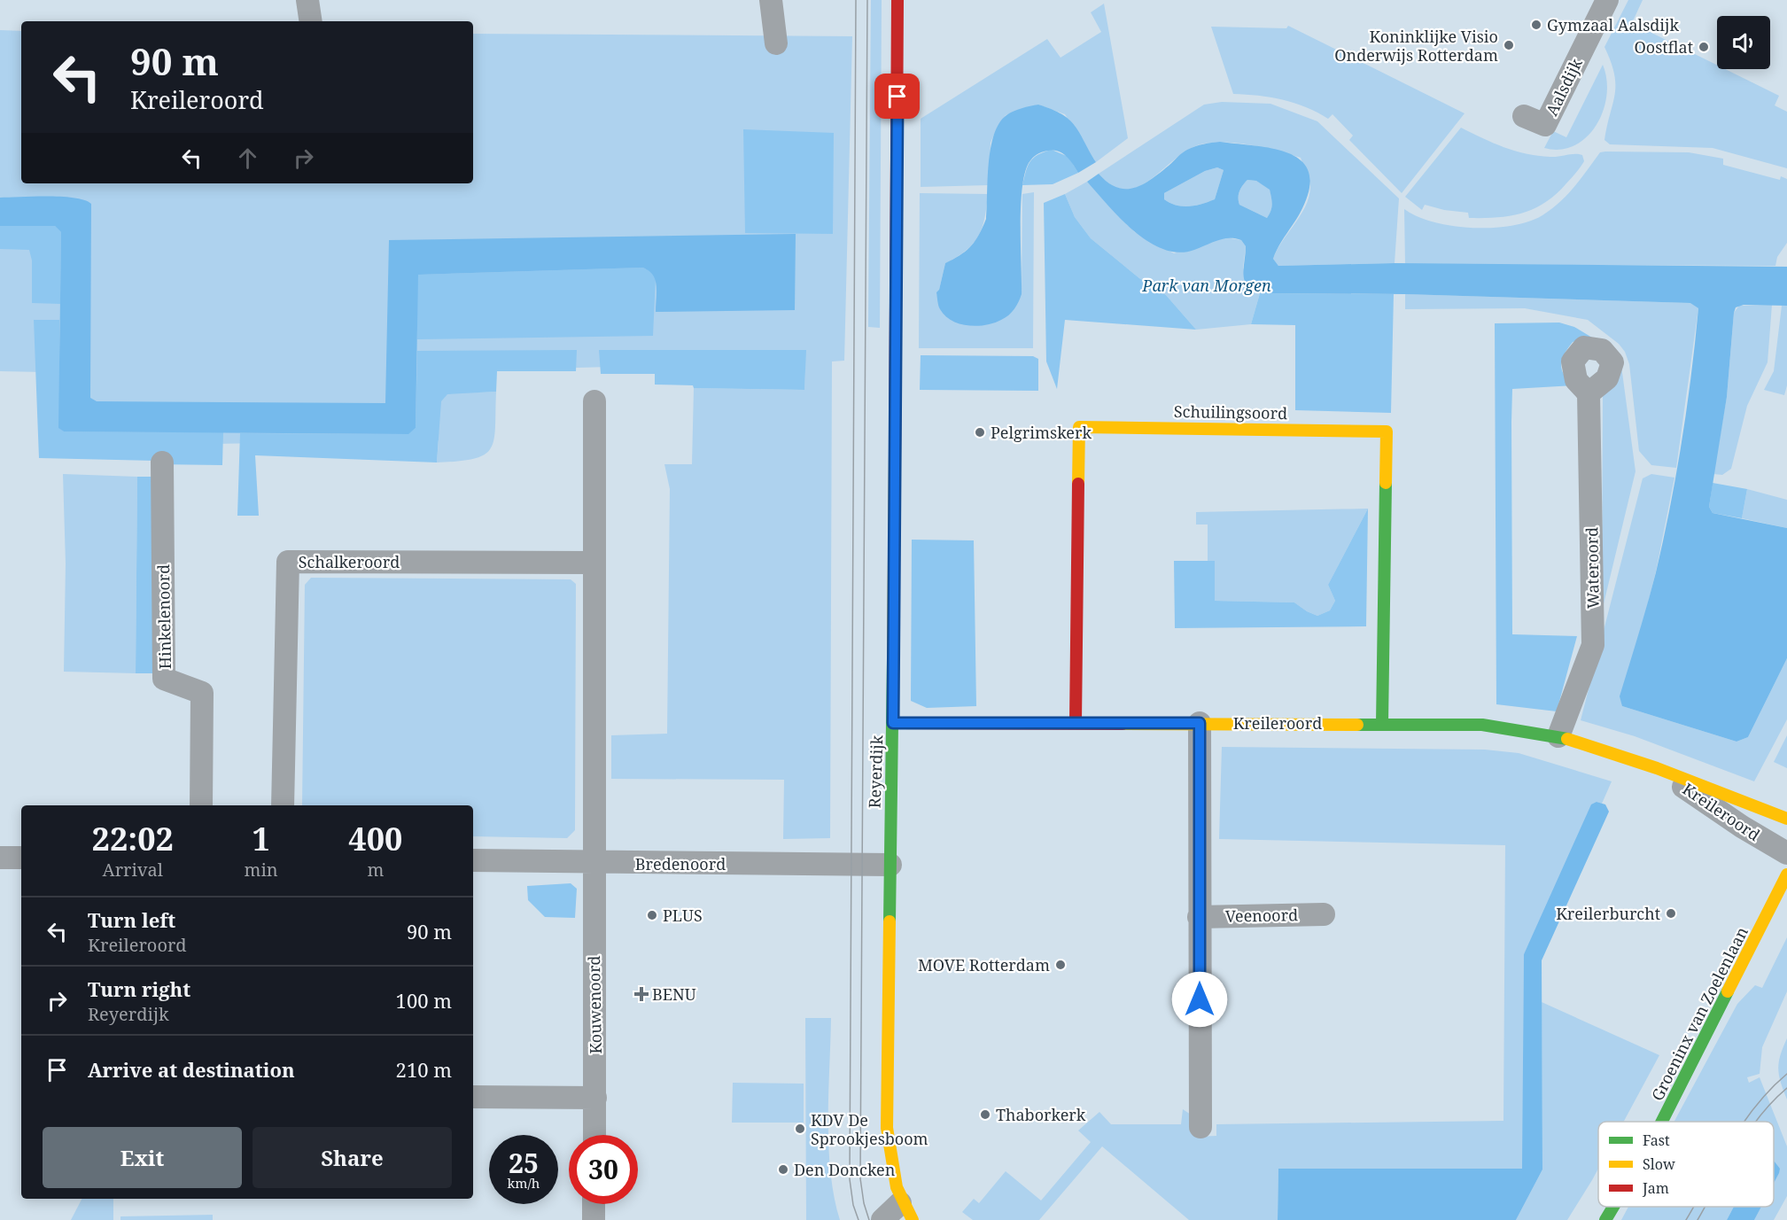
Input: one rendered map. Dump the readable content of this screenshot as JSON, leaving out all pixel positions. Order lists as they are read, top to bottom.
{
  "streets": {
    "street": [
      "Aalsdijk",
      "Schuilingsoord",
      "Schalkeroord",
      "Wateroord",
      "Hinkelenoord",
      "Kreileroord",
      "Reyerdijk",
      "Bredenoord",
      "Veenoord",
      "Kouwenoord",
      "Groeninx van Zoelenlaan"
    ]
  },
  "crossings": [
    ["Schuilingsoord", "Kreileroord"],
    ["Wateroord", "Kreileroord"],
    ["Kreileroord", "Reyerdijk"],
    ["Reyerdijk", "Bredenoord"],
    ["Bredenoord", "Kouwenoord"]
  ],
  "parks": ["Park van Morgen"],
  "places": {
    "other": [
      "Gymzaal Aalsdijk",
      "Koninklijke Visio Onderwijs Rotterdam",
      "Oostflat",
      "Pelgrimskerk",
      "Kreilerburcht",
      "PLUS",
      "MOVE Rotterdam",
      "Thaborkerk",
      "KDV De Sprookjesboom",
      "Den Doncken"
    ],
    "health": ["BENU"]
  },
  "legend": ["Fast", "Slow", "Jam"],
  "page": {
    "turn": ["90 m", "Kreileroord"],
    "eta": [
      "22:02",
      "Arrival",
      "1",
      "min",
      "400",
      "m"
    ],
    "list": [
      {
        "name": "Turn left",
        "note": "Kreileroord",
        "value": "90 m"
      },
      {
        "name": "Turn right",
        "note": "Reyerdijk",
        "value": "100 m"
      },
      {
        "name": "Arrive at destination",
        "value": "210 m"
      }
    ],
    "buttons": ["Exit", "Share"],
    "speed": "25 km/h",
    "limit": "30"
  }
}
